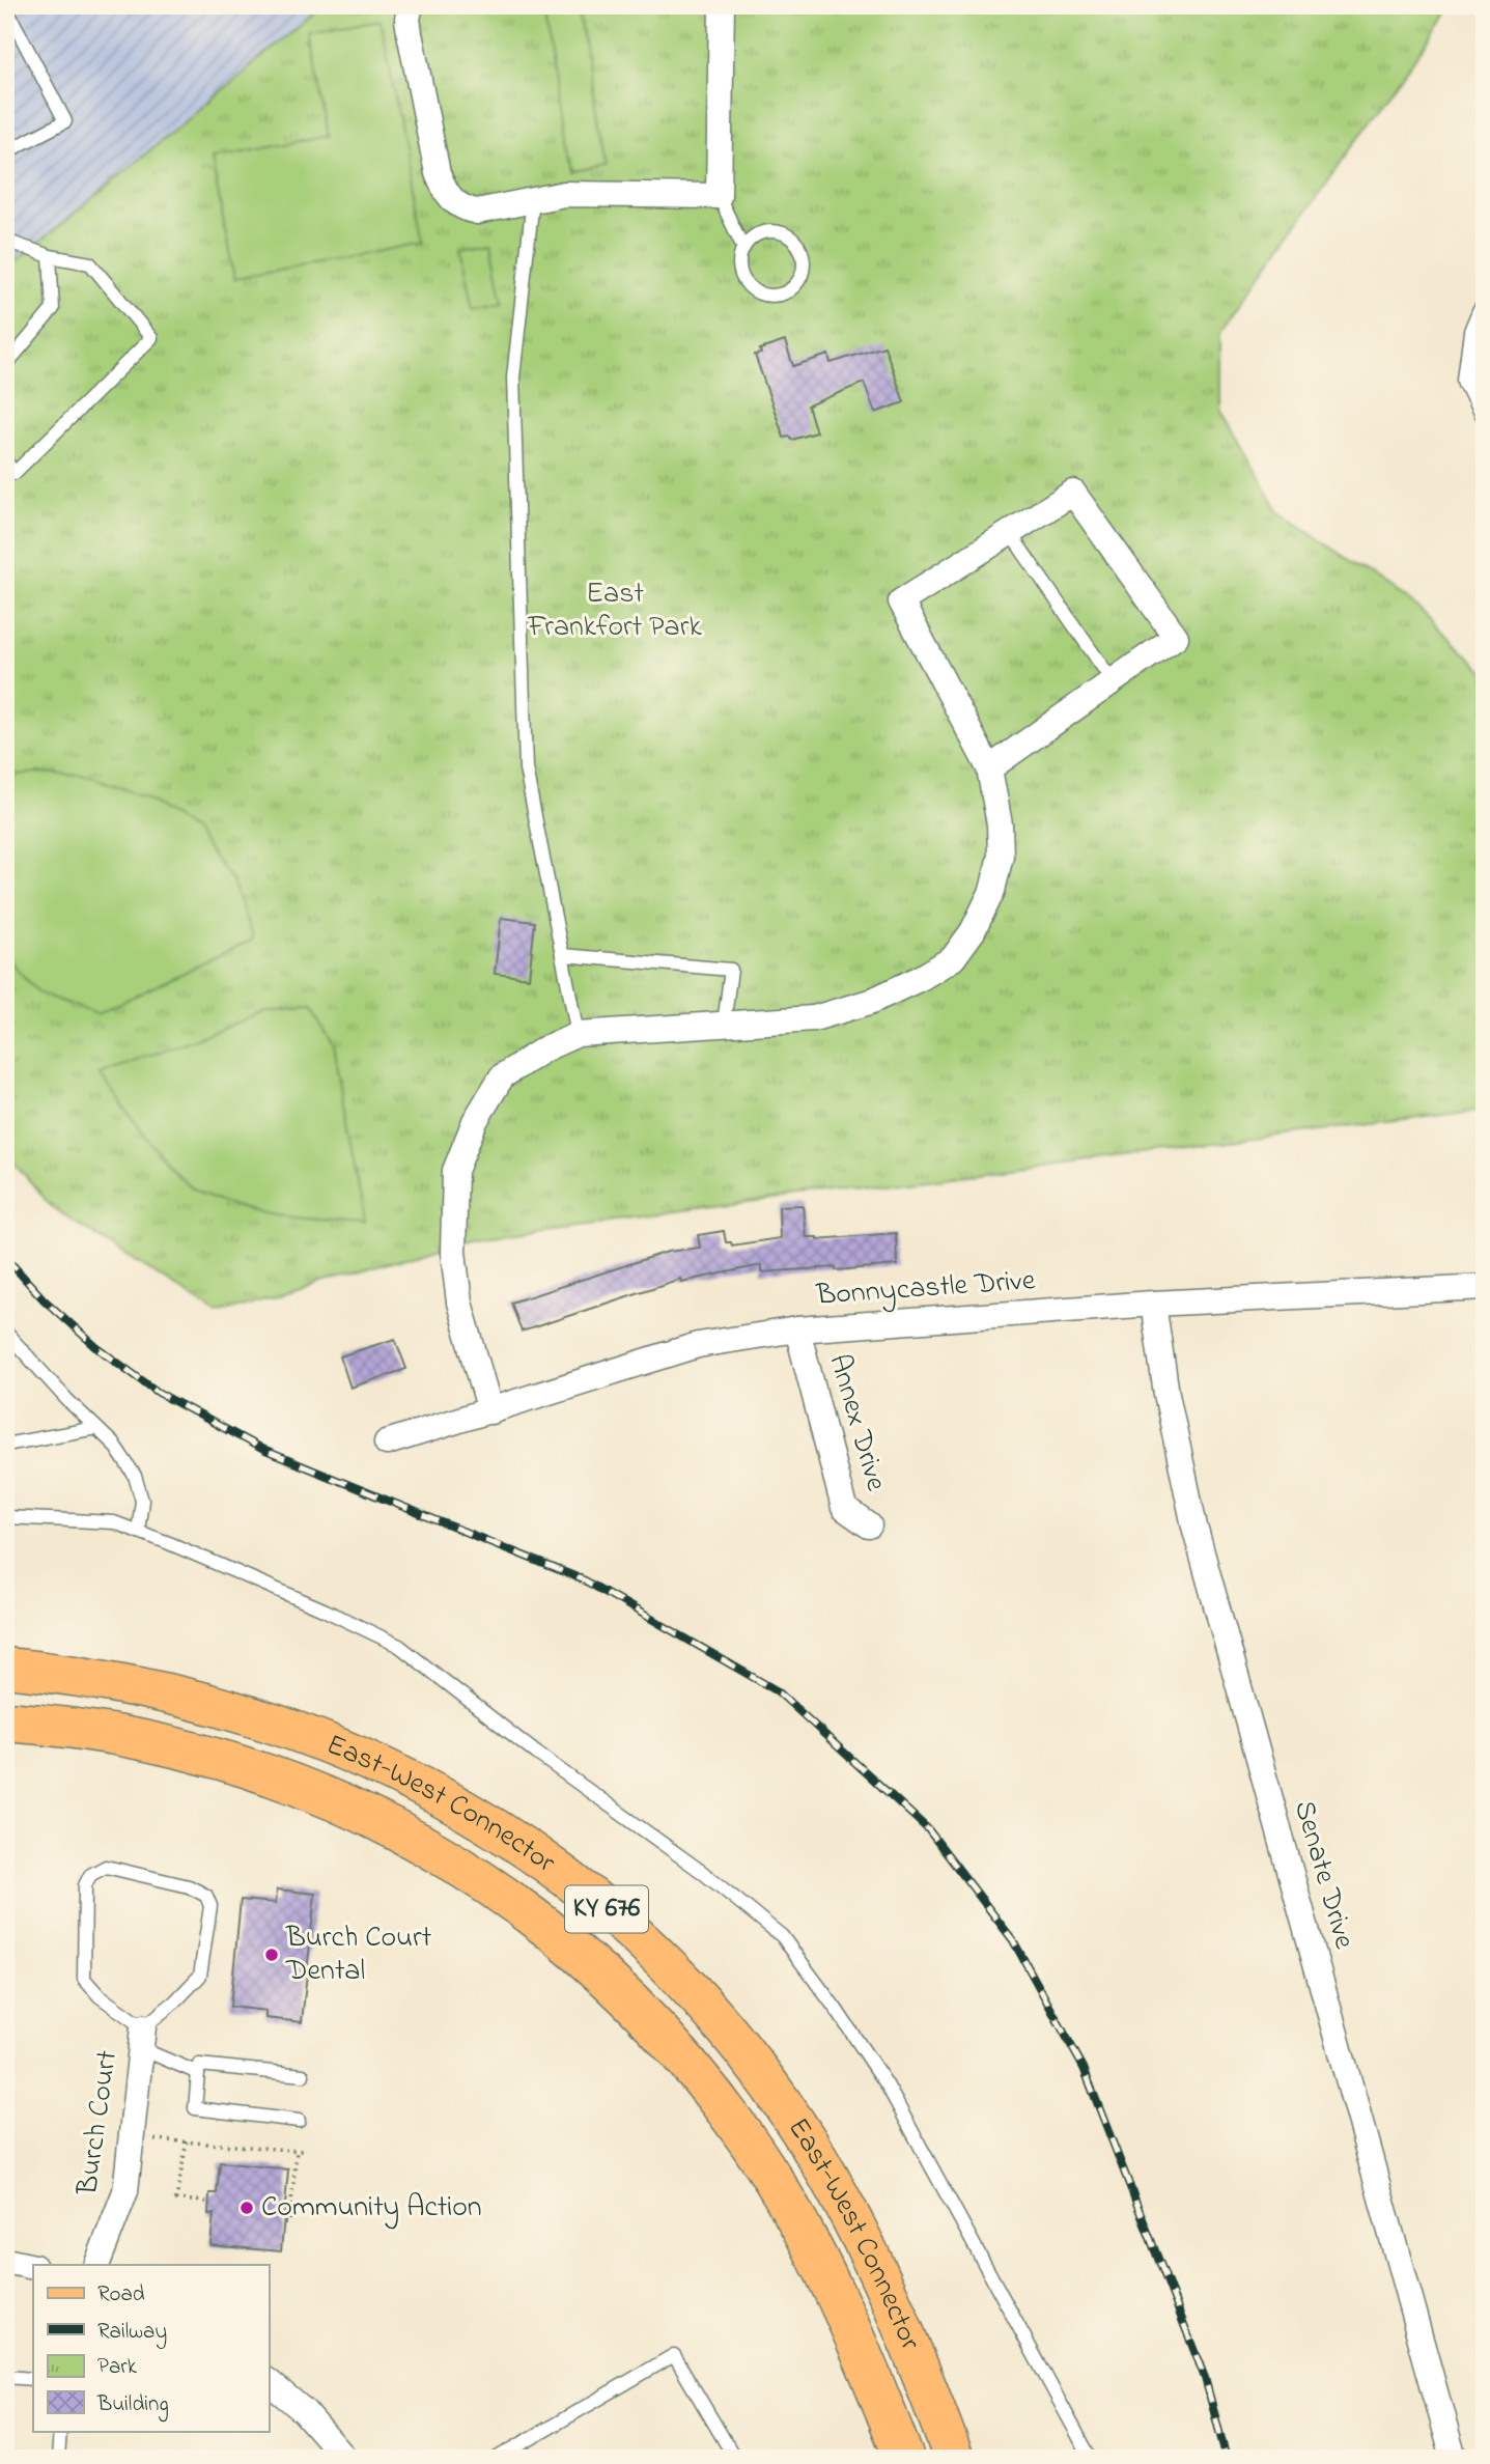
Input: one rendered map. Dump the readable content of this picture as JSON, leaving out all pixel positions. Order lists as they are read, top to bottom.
{
  "streets": {
    "main road": ["East-West Connector", "KY 676"],
    "street": [
      "Bonnycastle Drive",
      "Annex Drive",
      "Senate Drive",
      "Burch Court"
    ]
  },
  "crossings": [
    ["Bonnycastle Drive", "Annex Drive"],
    ["Bonnycastle Drive", "Senate Drive"]
  ],
  "parks": ["East Frankfort Park"],
  "places": ["Burch Court Dental", "Community Action"],
  "legend": [
    "Road",
    "Railway",
    "Park",
    "Building"
  ]
}
